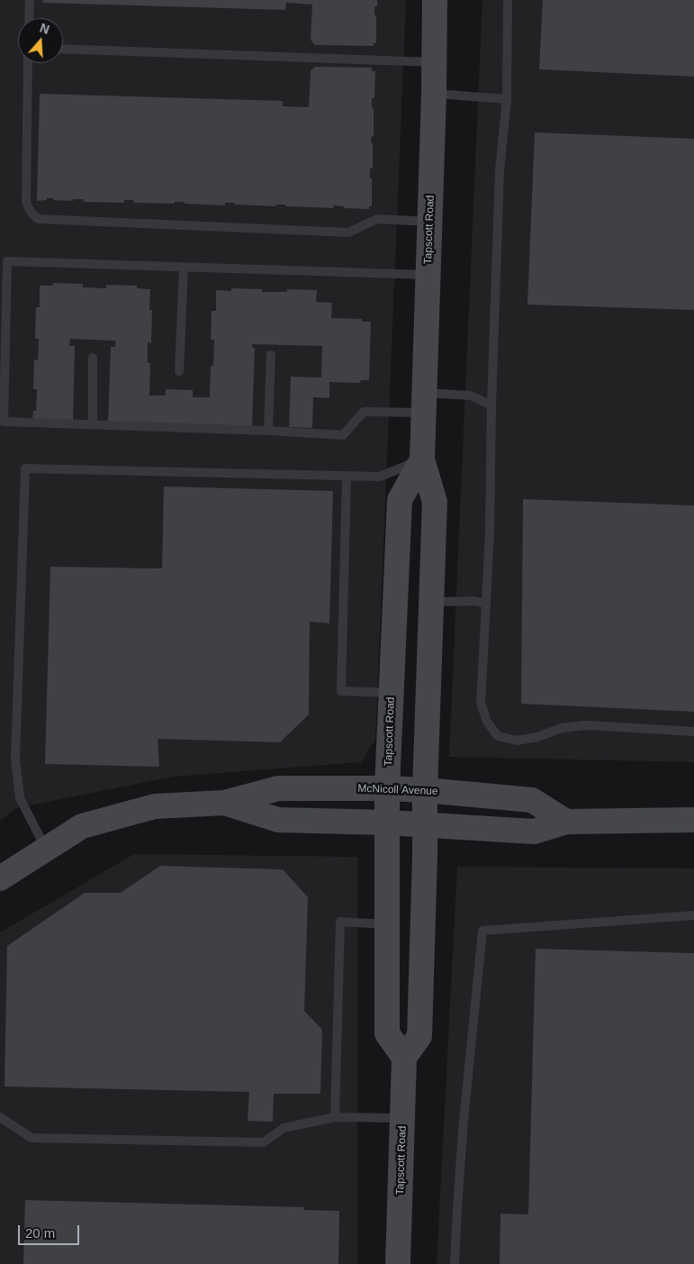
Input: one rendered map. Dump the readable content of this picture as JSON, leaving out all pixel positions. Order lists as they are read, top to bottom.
{
  "streets": {
    "street": ["Tapscott Road", "McNicoll Avenue"]
  },
  "crossings": [
    ["Tapscott Road", "McNicoll Avenue"]
  ],
  "scale_bar": "20 m",
  "north": "top"
}
